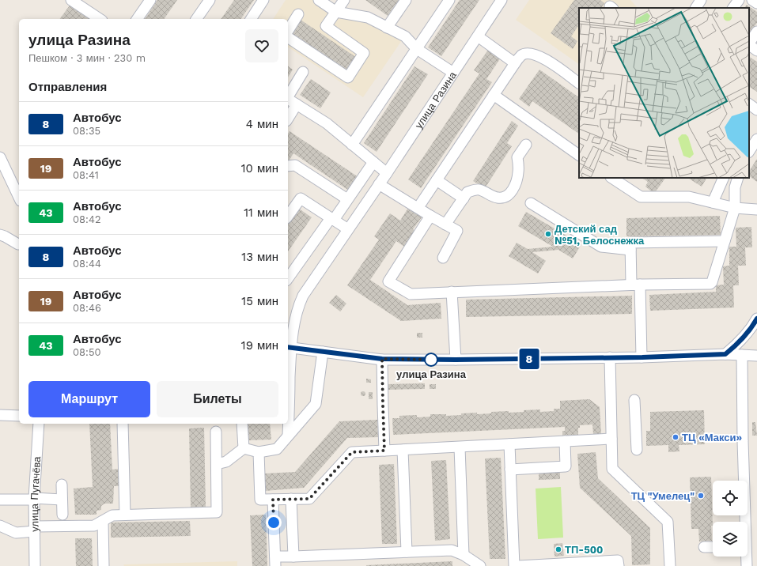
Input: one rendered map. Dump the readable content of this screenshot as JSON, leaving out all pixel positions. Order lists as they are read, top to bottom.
{
  "streets": {
    "street": ["улица Разина", "улица Пугачёва"]
  },
  "places": [
    "Детский сад №51, Белоснежка",
    "улица Разина",
    "ТЦ «Макси»",
    "ТЦ \"Умелец\"",
    "ТП-500"
  ],
  "lines": ["bus line 8"],
  "page": {
    "on_map": "8",
    "heading": [
      ["улица Разина", "Пешком · 3 мин · 230 m"],
      "Отправления"
    ],
    "list": [
      {
        "mark": "8",
        "name": "Автобус",
        "note": "08:35",
        "value": "4 мин"
      },
      {
        "mark": "19",
        "name": "Автобус",
        "note": "08:41",
        "value": "10 мин"
      },
      {
        "mark": "43",
        "name": "Автобус",
        "note": "08:42",
        "value": "11 мин"
      },
      {
        "mark": "8",
        "name": "Автобус",
        "note": "08:44",
        "value": "13 мин"
      },
      {
        "mark": "19",
        "name": "Автобус",
        "note": "08:46",
        "value": "15 мин"
      },
      {
        "mark": "43",
        "name": "Автобус",
        "note": "08:50",
        "value": "19 мин"
      }
    ],
    "buttons": ["Маршрут", "Билеты"]
  }
}
